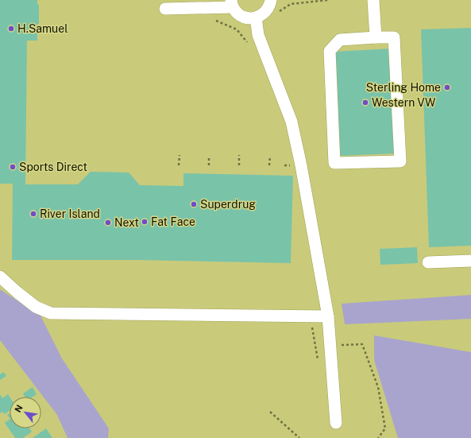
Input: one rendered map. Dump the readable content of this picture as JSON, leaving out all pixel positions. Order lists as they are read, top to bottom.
{
  "places": [
    "H.Samuel",
    "Sterling Home",
    "Western VW",
    "Sports Direct",
    "Superdrug",
    "River Island",
    "Fat Face",
    "Next"
  ],
  "north": "top left"
}
